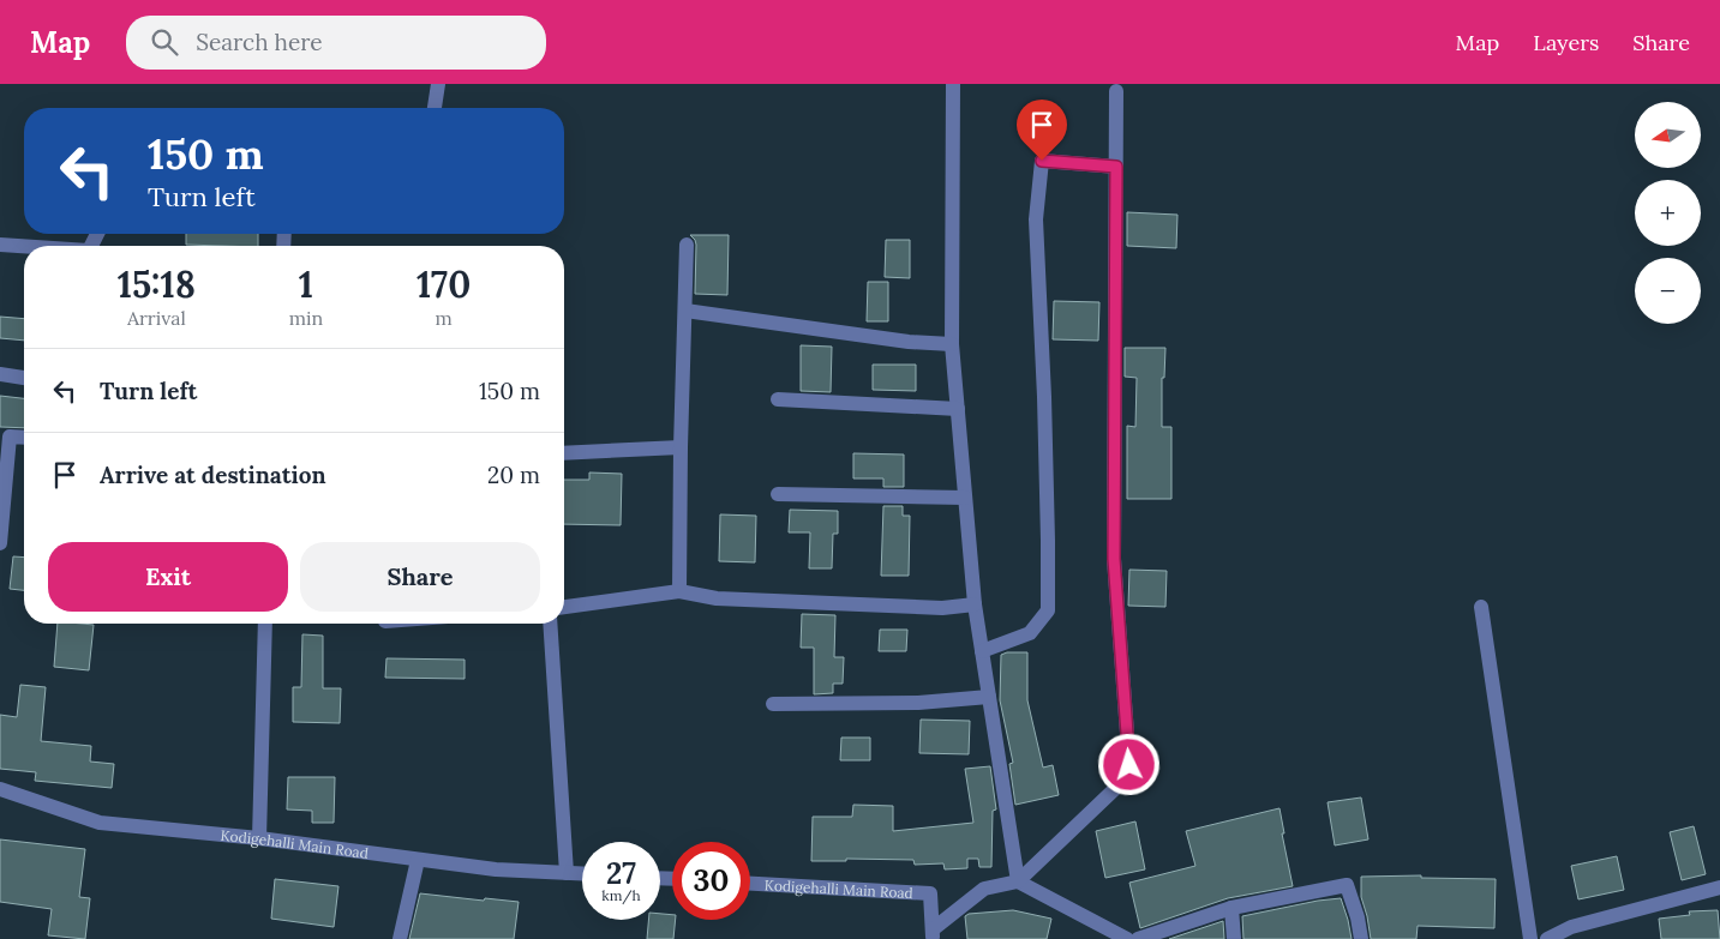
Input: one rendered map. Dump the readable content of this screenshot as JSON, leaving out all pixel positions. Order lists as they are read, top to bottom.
{
  "streets": {
    "street": ["Kodigehalli Main Road"]
  },
  "north": "left",
  "page": {
    "header": "Map",
    "search": "Search here",
    "nav": ["Map", "Layers", "Share"],
    "map_buttons": ["+", "−"],
    "turn": ["150 m", "Turn left"],
    "eta": [
      "15:18",
      "Arrival",
      "1",
      "min",
      "170",
      "m"
    ],
    "list": [
      {
        "name": "Turn left",
        "value": "150 m"
      },
      {
        "name": "Arrive at destination",
        "value": "20 m"
      }
    ],
    "buttons": ["Exit", "Share"],
    "speed": "27 km/h",
    "limit": "30"
  }
}
